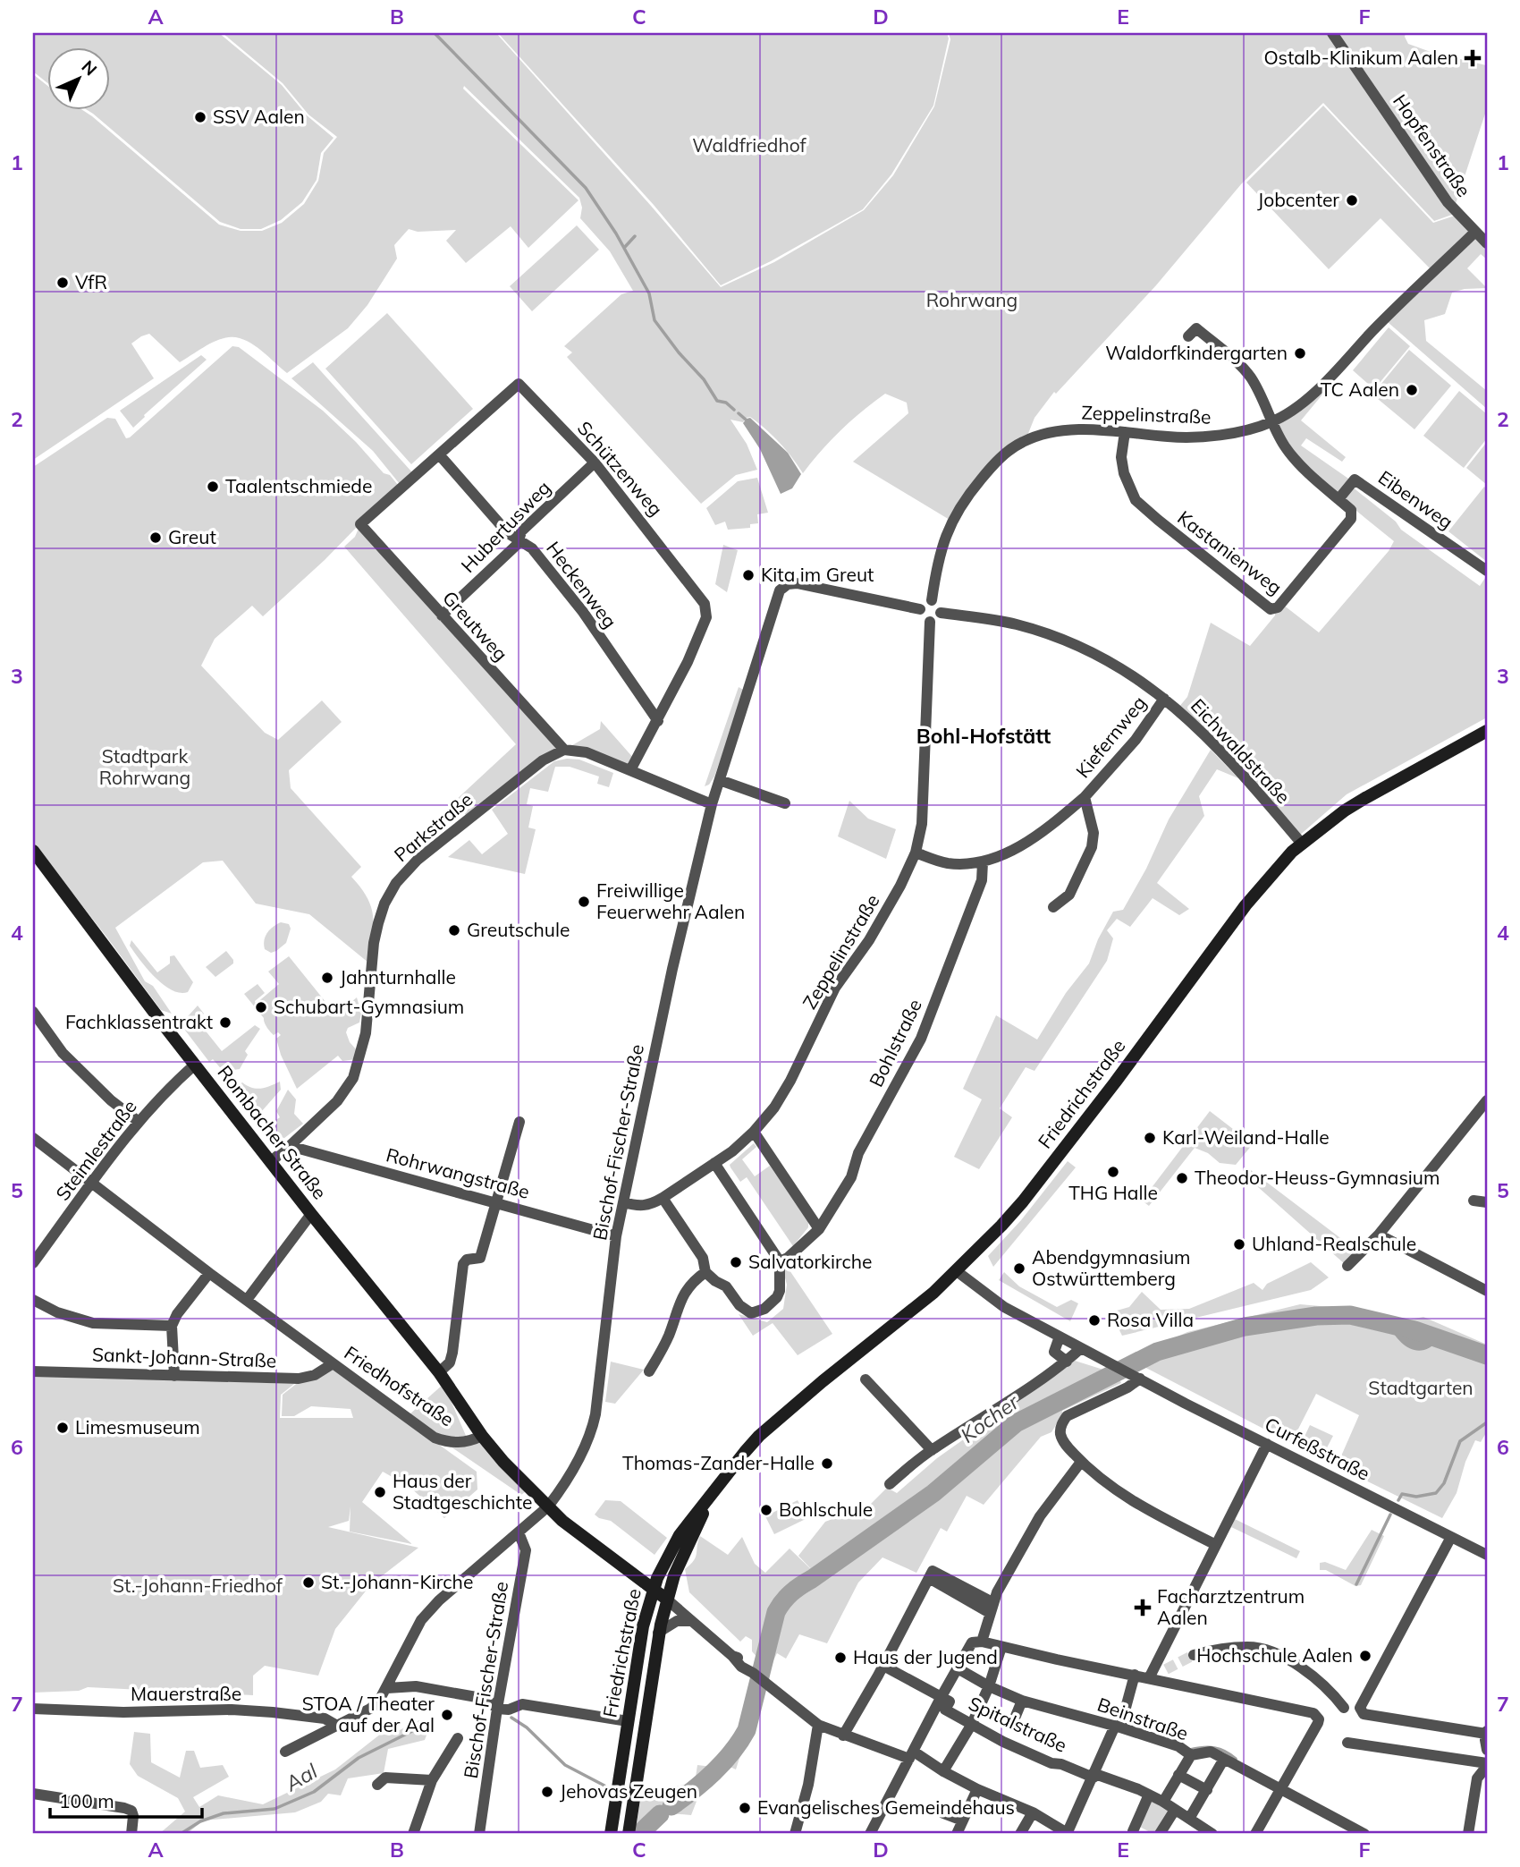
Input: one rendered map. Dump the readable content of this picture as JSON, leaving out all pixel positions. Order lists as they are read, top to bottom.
{
  "streets": {
    "main road": ["Friedrichstraße", "Rombacher Straße"],
    "street": [
      "Hopfenstraße",
      "Zeppelinstraße",
      "Schützenweg",
      "Eibenweg",
      "Hubertusweg",
      "Kastanienweg",
      "Heckenweg",
      "Greutweg",
      "Kiefernweg",
      "Eichwaldstraße",
      "Parkstraße",
      "Bohlstraße",
      "Bischof-Fischer-Straße",
      "Steimlestraße",
      "Rohrwangstraße",
      "Sankt-Johann-Straße",
      "Friedhofstraße",
      "Curfeßstraße",
      "Mauerstraße",
      "Beinstraße",
      "Spitalstraße"
    ]
  },
  "crossings": [
    ["Hopfenstraße", "Zeppelinstraße"],
    ["Zeppelinstraße", "Kastanienweg"],
    ["Zeppelinstraße", "Kiefernweg"],
    ["Zeppelinstraße", "Eichwaldstraße"],
    ["Zeppelinstraße", "Bischof-Fischer-Straße"],
    ["Schützenweg", "Hubertusweg"],
    ["Schützenweg", "Heckenweg"],
    ["Schützenweg", "Greutweg"],
    ["Eibenweg", "Kastanienweg"],
    ["Hubertusweg", "Heckenweg"],
    ["Hubertusweg", "Greutweg"],
    ["Greutweg", "Parkstraße"],
    ["Kiefernweg", "Eichwaldstraße"],
    ["Kiefernweg", "Bohlstraße"],
    ["Eichwaldstraße", "Friedrichstraße"],
    ["Eichwaldstraße", "Bischof-Fischer-Straße"],
    ["Parkstraße", "Rombacher Straße"],
    ["Parkstraße", "Rohrwangstraße"],
    ["Rombacher Straße", "Steimlestraße"],
    ["Rombacher Straße", "Friedhofstraße"],
    ["Bischof-Fischer-Straße", "Rohrwangstraße"],
    ["Bischof-Fischer-Straße", "Mauerstraße"],
    ["Steimlestraße", "Friedhofstraße"],
    ["Sankt-Johann-Straße", "Friedhofstraße"]
  ],
  "districts": ["Bohl-Hofstätt"],
  "water": ["Kocher", "Aal"],
  "parks": [
    "Waldfriedhof",
    "Rohrwang",
    "Stadtpark Rohrwang",
    "Stadtgarten",
    "St.-Johann-Friedhof"
  ],
  "places": {
    "health": ["Ostalb-Klinikum Aalen", "Facharztzentrum Aalen"],
    "other": [
      "SSV Aalen",
      "Jobcenter",
      "VfR",
      "Waldorfkindergarten",
      "TC Aalen",
      "Taalentschmiede",
      "Greut",
      "Kita im Greut",
      "Freiwillige Feuerwehr Aalen",
      "Greutschule",
      "Jahnturnhalle",
      "Schubart-Gymnasium",
      "Fachklassentrakt",
      "Karl-Weiland-Halle",
      "THG Halle",
      "Theodor-Heuss-Gymnasium",
      "Uhland-Realschule",
      "Salvatorkirche",
      "Abendgymnasium Ostwürttemberg",
      "Rosa Villa",
      "Limesmuseum",
      "Thomas-Zander-Halle",
      "Haus der Stadtgeschichte",
      "Bohlschule",
      "St.-Johann-Kirche",
      "Hochschule Aalen",
      "Haus der Jugend",
      "STOA / Theater auf der Aal",
      "Jehovas Zeugen",
      "Evangelisches Gemeindehaus"
    ]
  },
  "scale_bar": "100 m",
  "north": "top right",
  "grid": {
    "columns": [
      "A",
      "B",
      "C",
      "D",
      "E",
      "F"
    ],
    "rows": [
      "1",
      "2",
      "3",
      "4",
      "5",
      "6",
      "7"
    ]
  }
}
